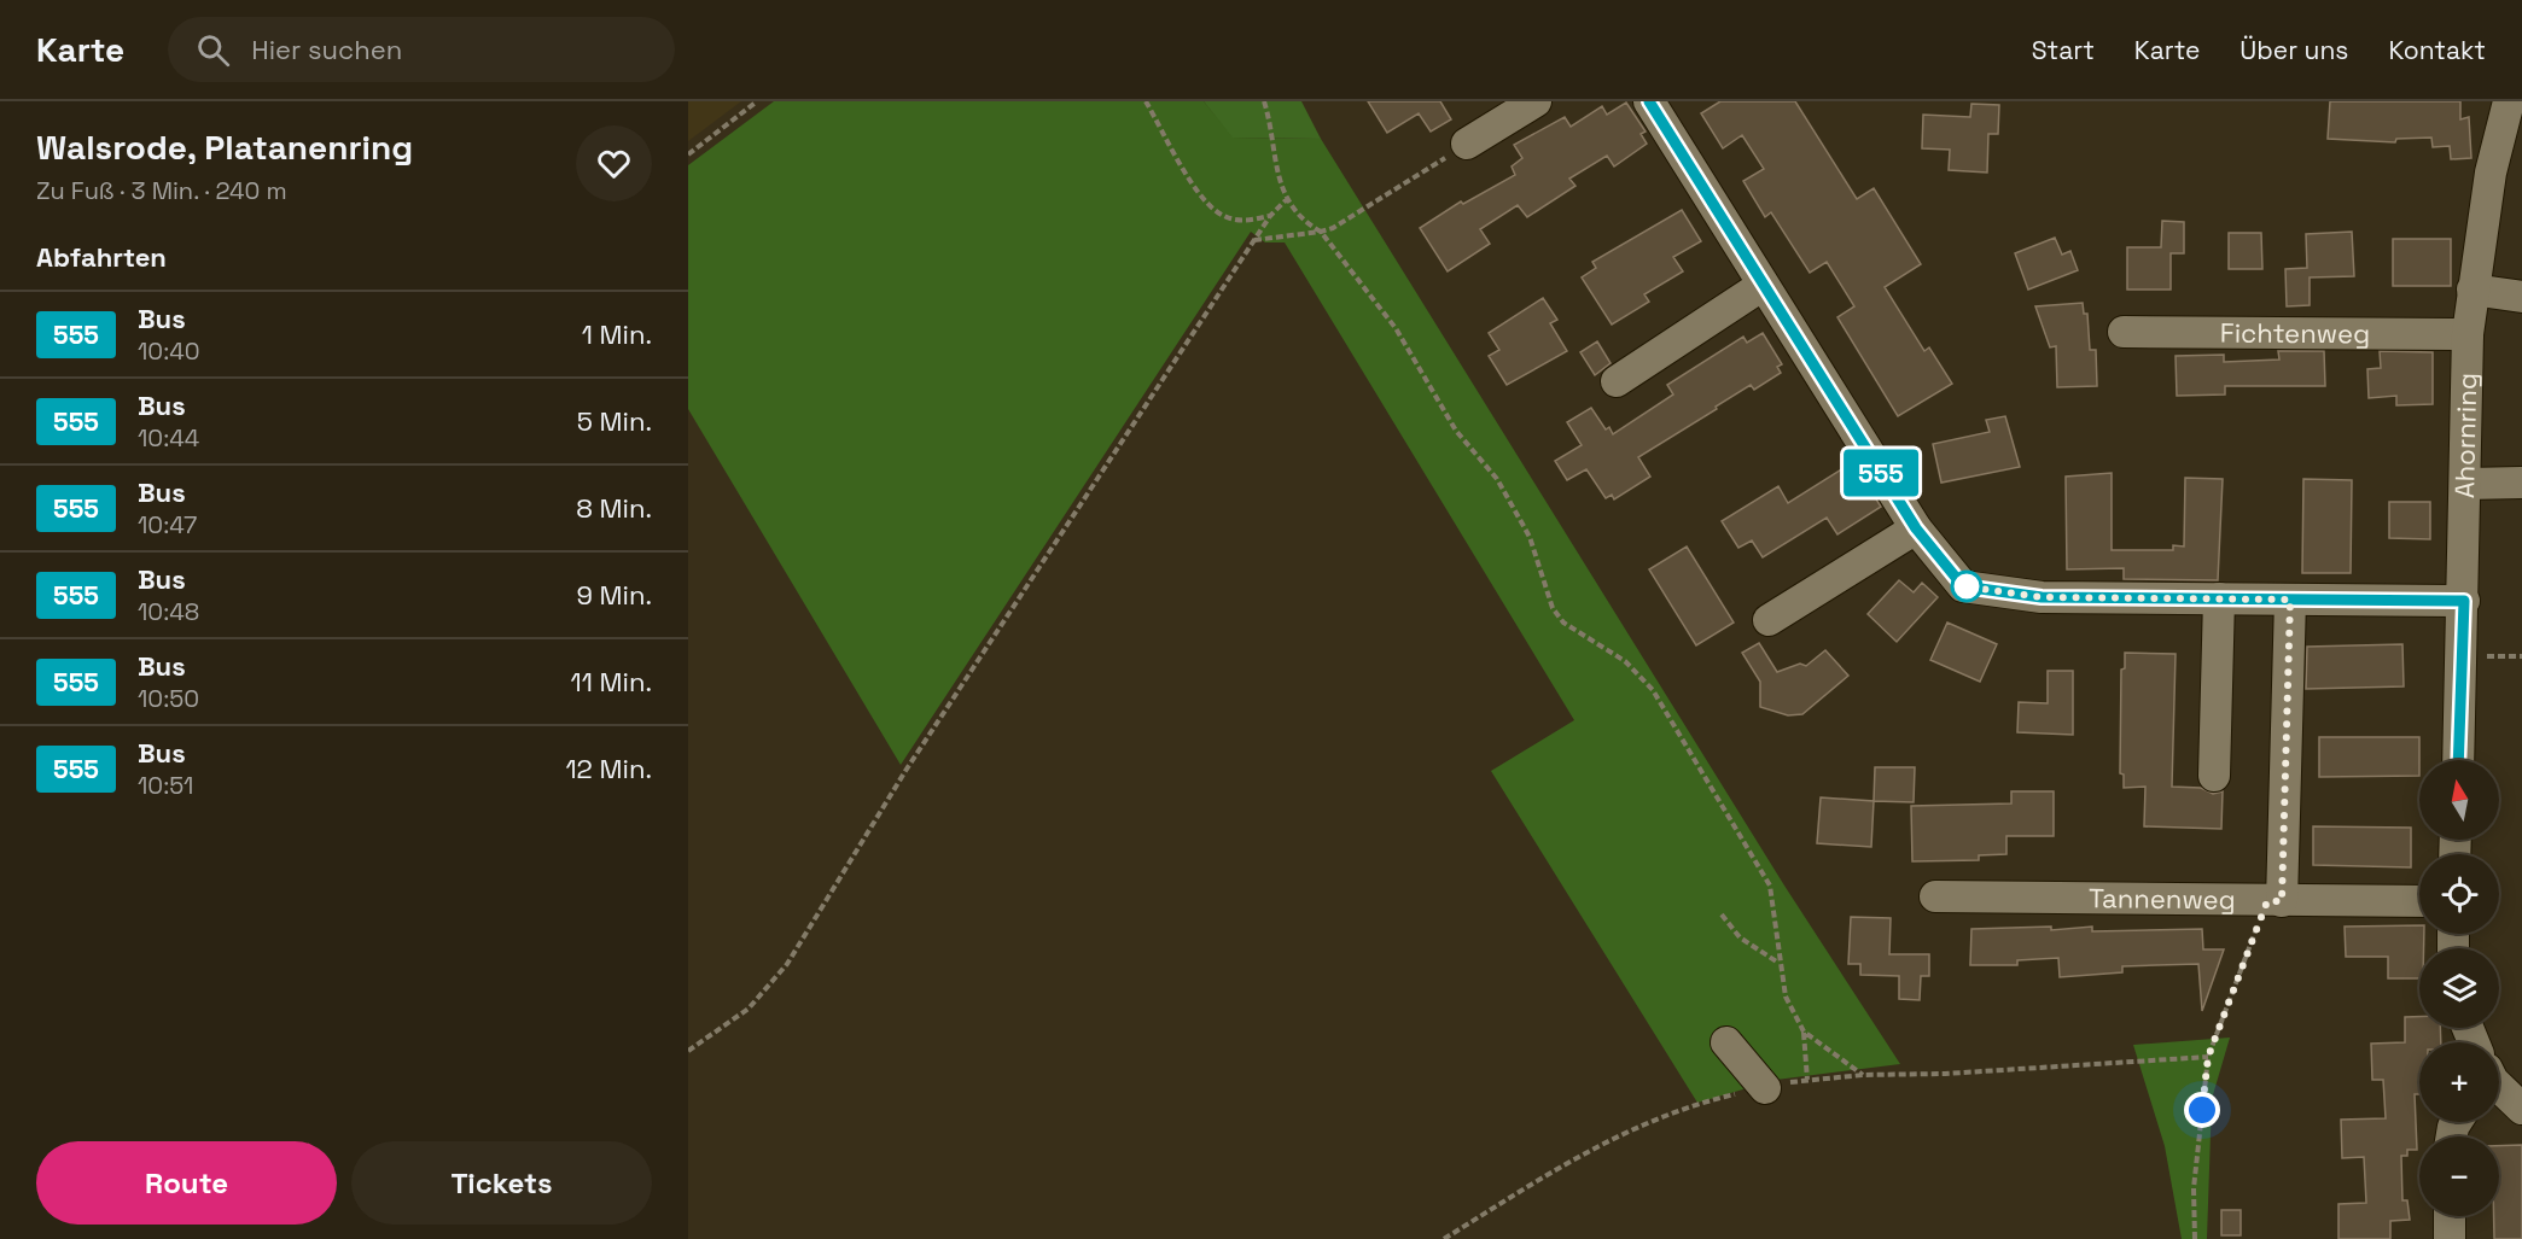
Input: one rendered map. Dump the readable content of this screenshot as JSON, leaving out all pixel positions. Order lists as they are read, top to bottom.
{
  "streets": {
    "street": ["Fichtenweg", "Ahornring", "Tannenweg"]
  },
  "crossings": [
    ["Fichtenweg", "Ahornring"]
  ],
  "lines": ["bus line 555"],
  "north": "top",
  "page": {
    "header": "Karte",
    "search": "Hier suchen",
    "nav": [
      "Start",
      "Karte",
      "Über uns",
      "Kontakt"
    ],
    "heading": [
      ["Walsrode, Platanenring", "Zu Fuß · 3 Min. · 240 m"],
      "Abfahrten"
    ],
    "on_map": "555",
    "list": [
      {
        "mark": "555",
        "name": "Bus",
        "note": "10:40",
        "value": "1 Min."
      },
      {
        "mark": "555",
        "name": "Bus",
        "note": "10:44",
        "value": "5 Min."
      },
      {
        "mark": "555",
        "name": "Bus",
        "note": "10:47",
        "value": "8 Min."
      },
      {
        "mark": "555",
        "name": "Bus",
        "note": "10:48",
        "value": "9 Min."
      },
      {
        "mark": "555",
        "name": "Bus",
        "note": "10:50",
        "value": "11 Min."
      },
      {
        "mark": "555",
        "name": "Bus",
        "note": "10:51",
        "value": "12 Min."
      }
    ],
    "map_buttons": ["+", "−"],
    "buttons": ["Route", "Tickets"]
  }
}
